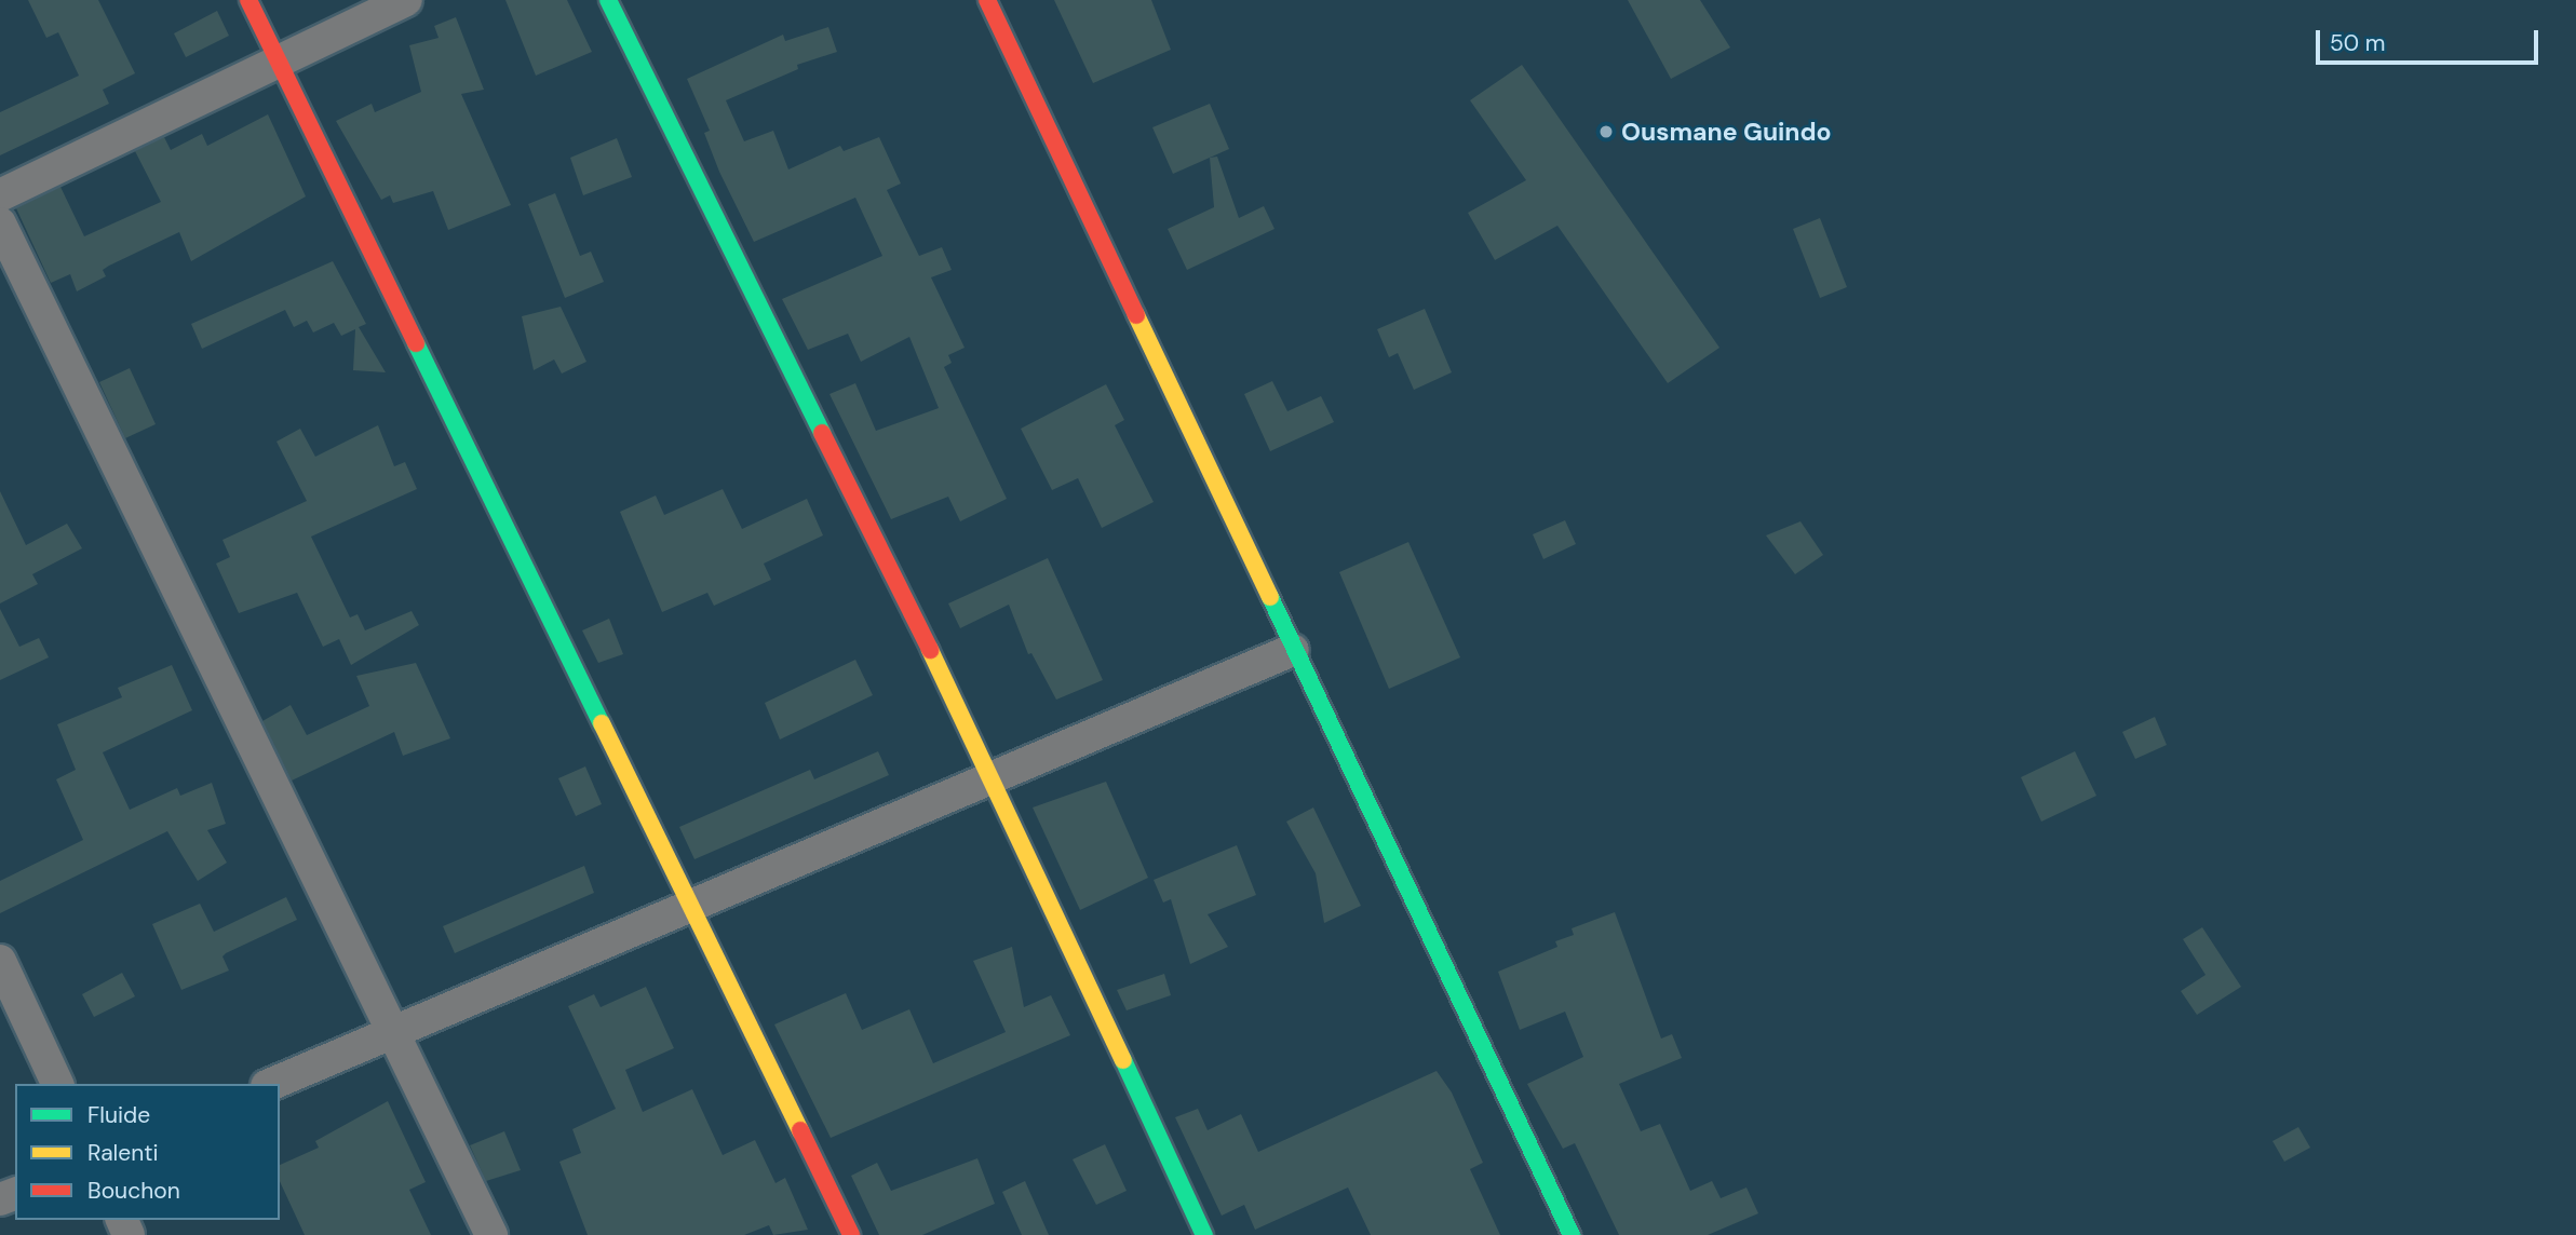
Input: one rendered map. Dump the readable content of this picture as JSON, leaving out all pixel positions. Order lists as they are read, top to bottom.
{
  "places": ["Ousmane Guindo"],
  "legend": ["Fluide", "Ralenti", "Bouchon"],
  "scale_bar": "50 m"
}
